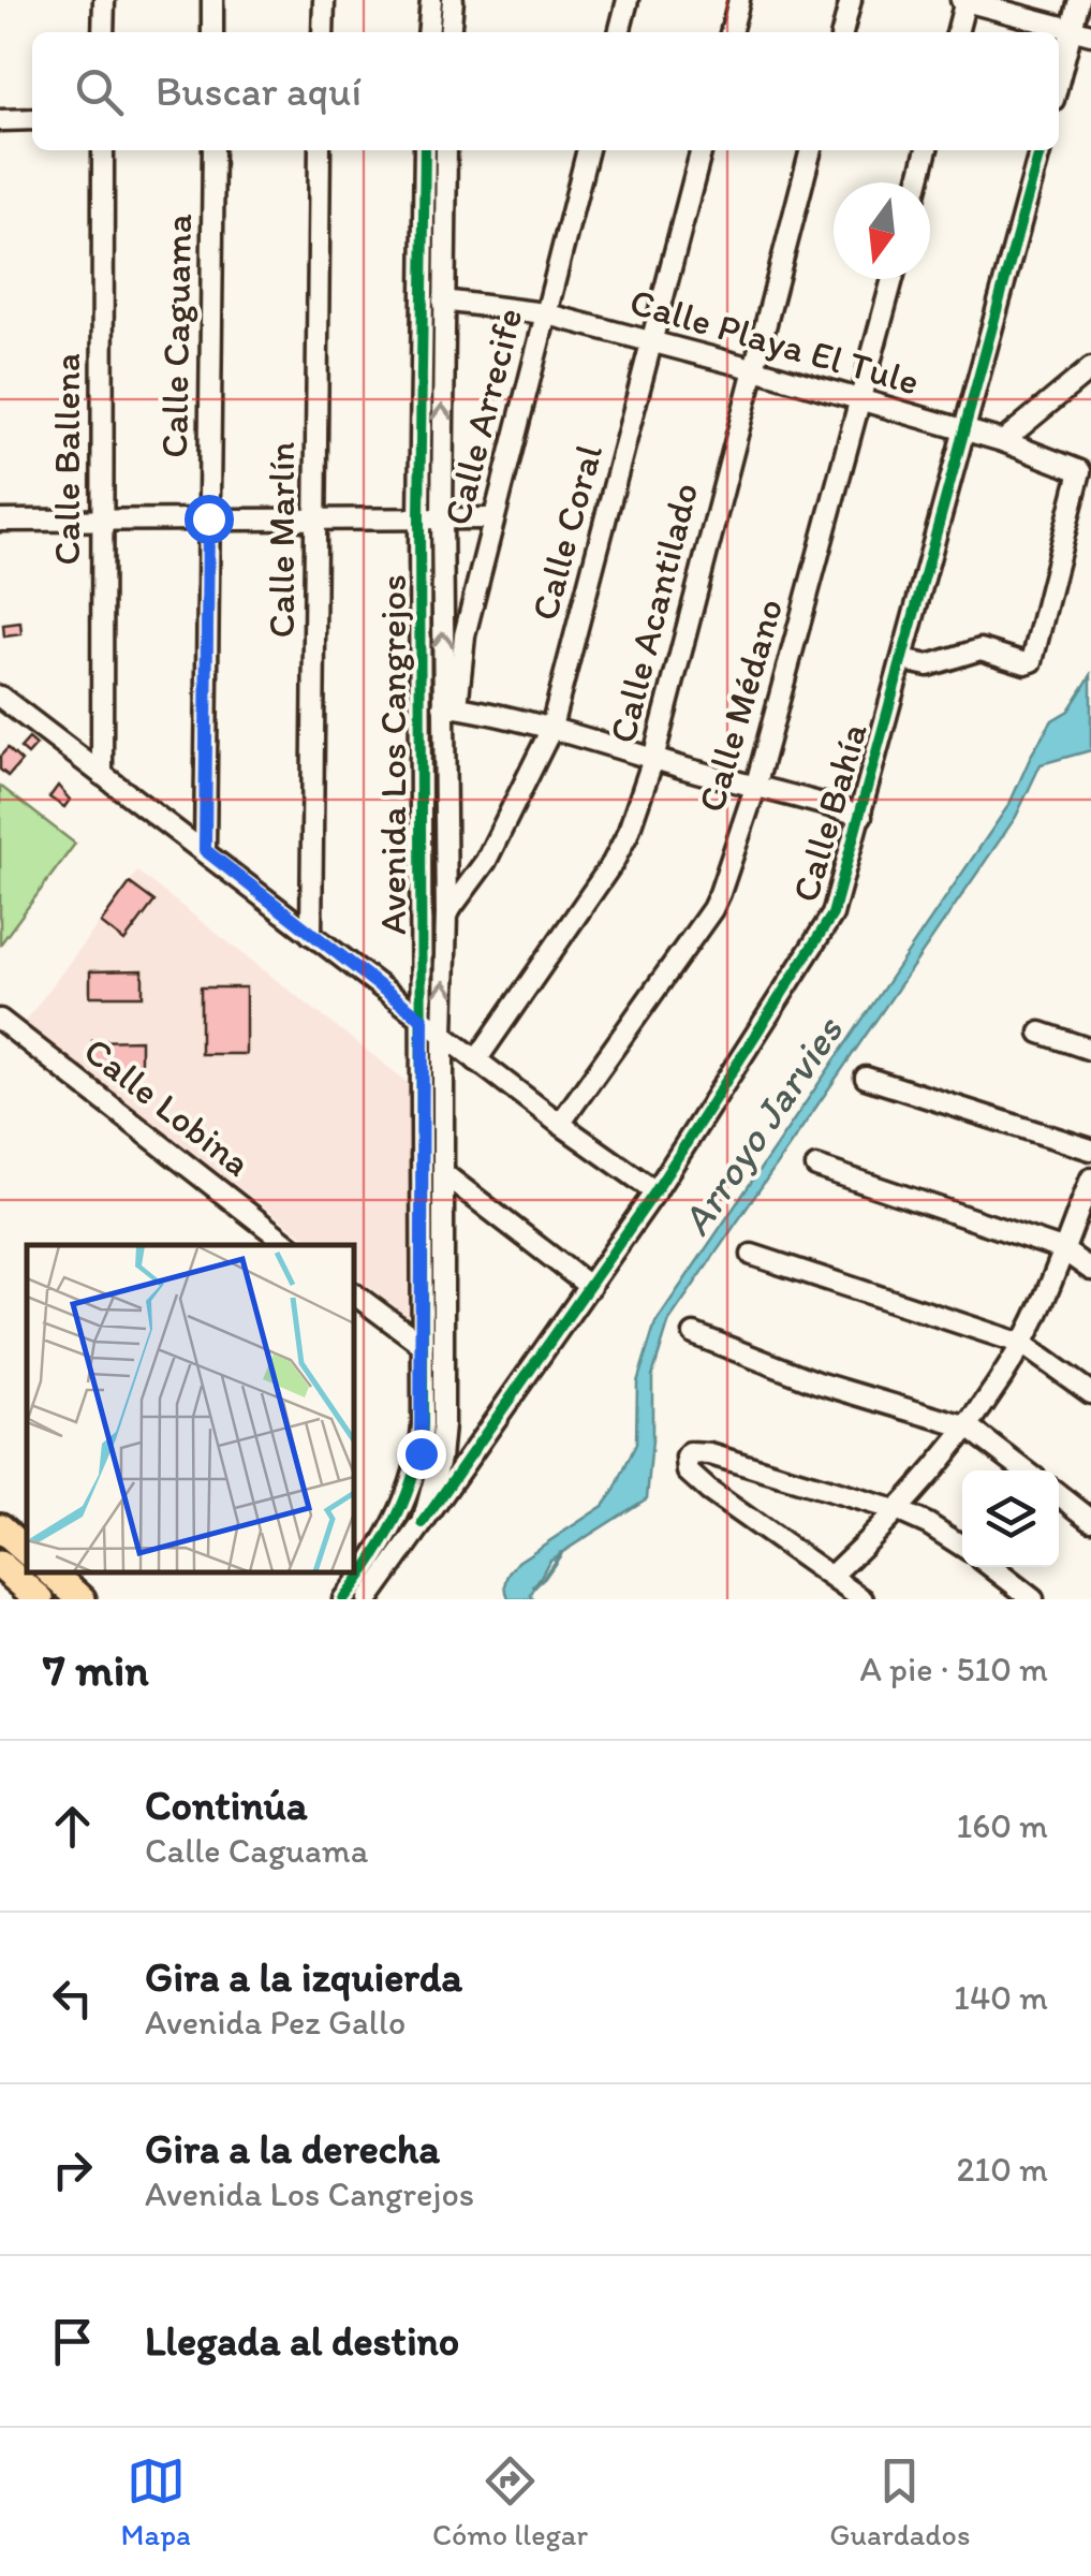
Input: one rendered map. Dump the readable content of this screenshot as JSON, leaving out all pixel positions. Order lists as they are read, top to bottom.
{
  "streets": {
    "street": [
      "Calle Caguama",
      "Calle Playa El Tule",
      "Calle Arrecife",
      "Calle Ballena",
      "Calle Coral",
      "Calle Marlín",
      "Calle Acantilado",
      "Calle Médano",
      "Avenida Los Cangrejos",
      "Calle Bahía",
      "Calle Lobina"
    ]
  },
  "crossings": [
    ["Calle Playa El Tule", "Calle Arrecife"],
    ["Calle Playa El Tule", "Calle Coral"],
    ["Calle Playa El Tule", "Calle Acantilado"],
    ["Calle Playa El Tule", "Calle Médano"],
    ["Calle Playa El Tule", "Avenida Los Cangrejos"],
    ["Calle Playa El Tule", "Calle Bahía"],
    ["Calle Arrecife", "Avenida Los Cangrejos"],
    ["Calle Coral", "Avenida Los Cangrejos"],
    ["Avenida Los Cangrejos", "Calle Bahía"]
  ],
  "water": ["Arroyo Jarvies"],
  "north": "bottom",
  "page": {
    "search": "Buscar aquí",
    "heading": ["7 min", "A pie · 510 m"],
    "list": [
      ["Continúa", "Calle Caguama", "160 m"],
      ["Gira a la izquierda", "Avenida Pez Gallo", "140 m"],
      ["Gira a la derecha", "Avenida Los Cangrejos", "210 m"],
      "Llegada al destino"
    ],
    "nav": ["Mapa", "Cómo llegar", "Guardados"]
  }
}
